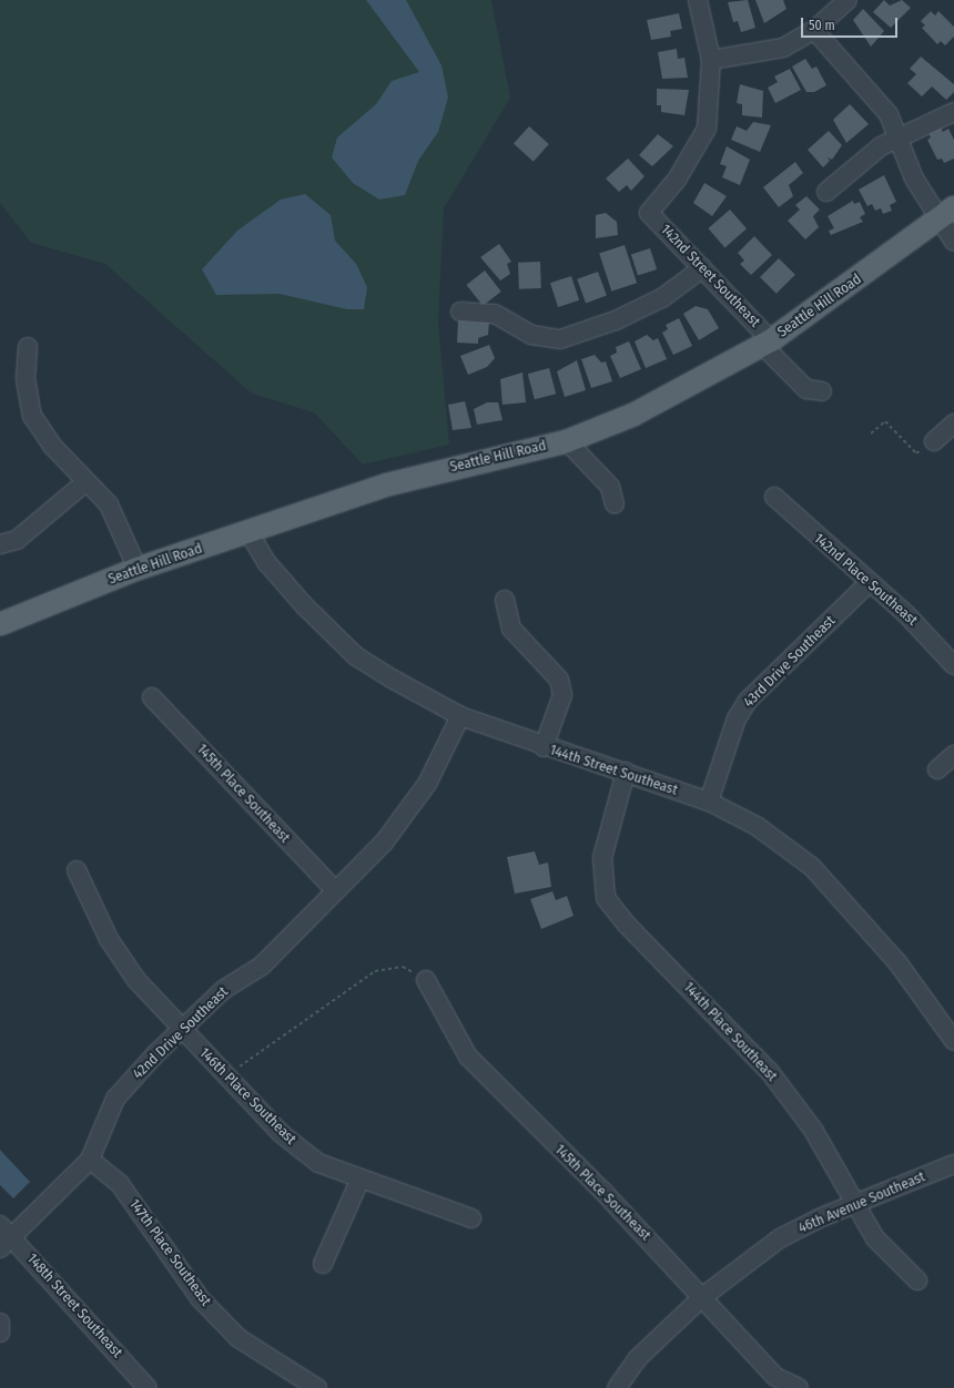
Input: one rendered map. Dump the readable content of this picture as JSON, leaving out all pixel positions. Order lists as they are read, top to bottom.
{
  "streets": {
    "main road": ["Seattle Hill Road"],
    "street": [
      "142nd Street Southeast",
      "142nd Place Southeast",
      "43rd Drive Southeast",
      "144th Street Southeast",
      "145th Place Southeast",
      "144th Place Southeast",
      "42nd Drive Southeast",
      "146th Place Southeast",
      "46th Avenue Southeast",
      "147th Place Southeast",
      "148th Street Southeast"
    ]
  },
  "crossings": [
    ["142nd Street Southeast", "Seattle Hill Road"],
    ["Seattle Hill Road", "144th Street Southeast"],
    ["142nd Place Southeast", "43rd Drive Southeast"],
    ["43rd Drive Southeast", "144th Street Southeast"],
    ["144th Street Southeast", "144th Place Southeast"],
    ["144th Street Southeast", "42nd Drive Southeast"],
    ["145th Place Southeast", "42nd Drive Southeast"],
    ["145th Place Southeast", "46th Avenue Southeast"],
    ["144th Place Southeast", "46th Avenue Southeast"],
    ["42nd Drive Southeast", "146th Place Southeast"],
    ["42nd Drive Southeast", "147th Place Southeast"],
    ["42nd Drive Southeast", "148th Street Southeast"]
  ],
  "scale_bar": "50 m"
}
